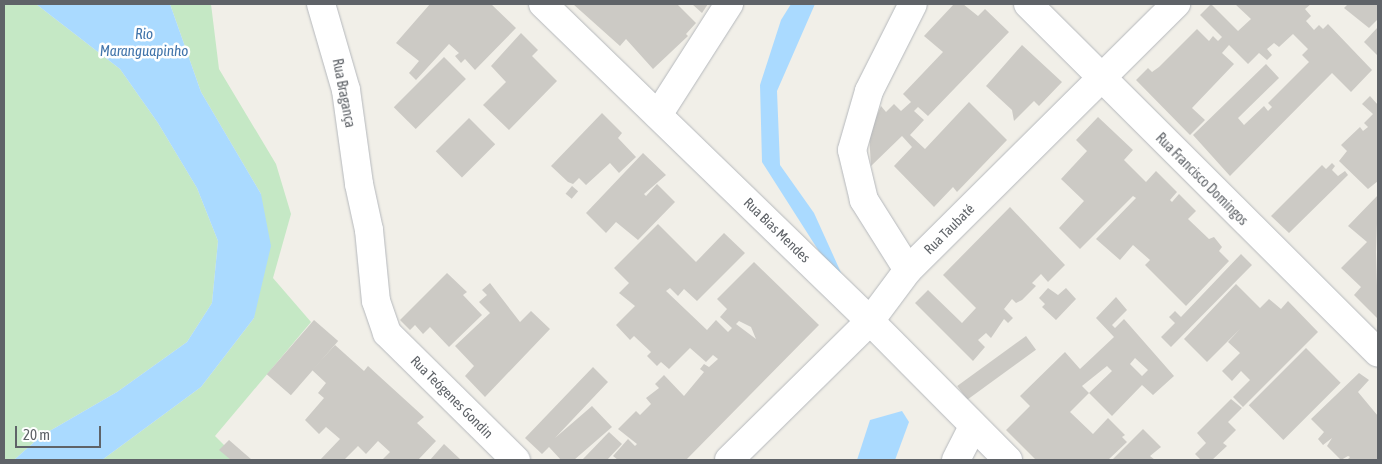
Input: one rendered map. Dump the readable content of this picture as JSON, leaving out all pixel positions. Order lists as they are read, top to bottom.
{
  "streets": {
    "street": [
      "Rua Bragança",
      "Rua Francisco Domingos",
      "Rua Taubaté",
      "Rua Bias Mendes",
      "Rua Teógenes Gondin"
    ]
  },
  "crossings": [
    ["Rua Bragança", "Rua Teógenes Gondin"],
    ["Rua Francisco Domingos", "Rua Taubaté"],
    ["Rua Taubaté", "Rua Bias Mendes"]
  ],
  "water": ["Rio Maranguapinho"],
  "scale_bar": "20 m"
}
